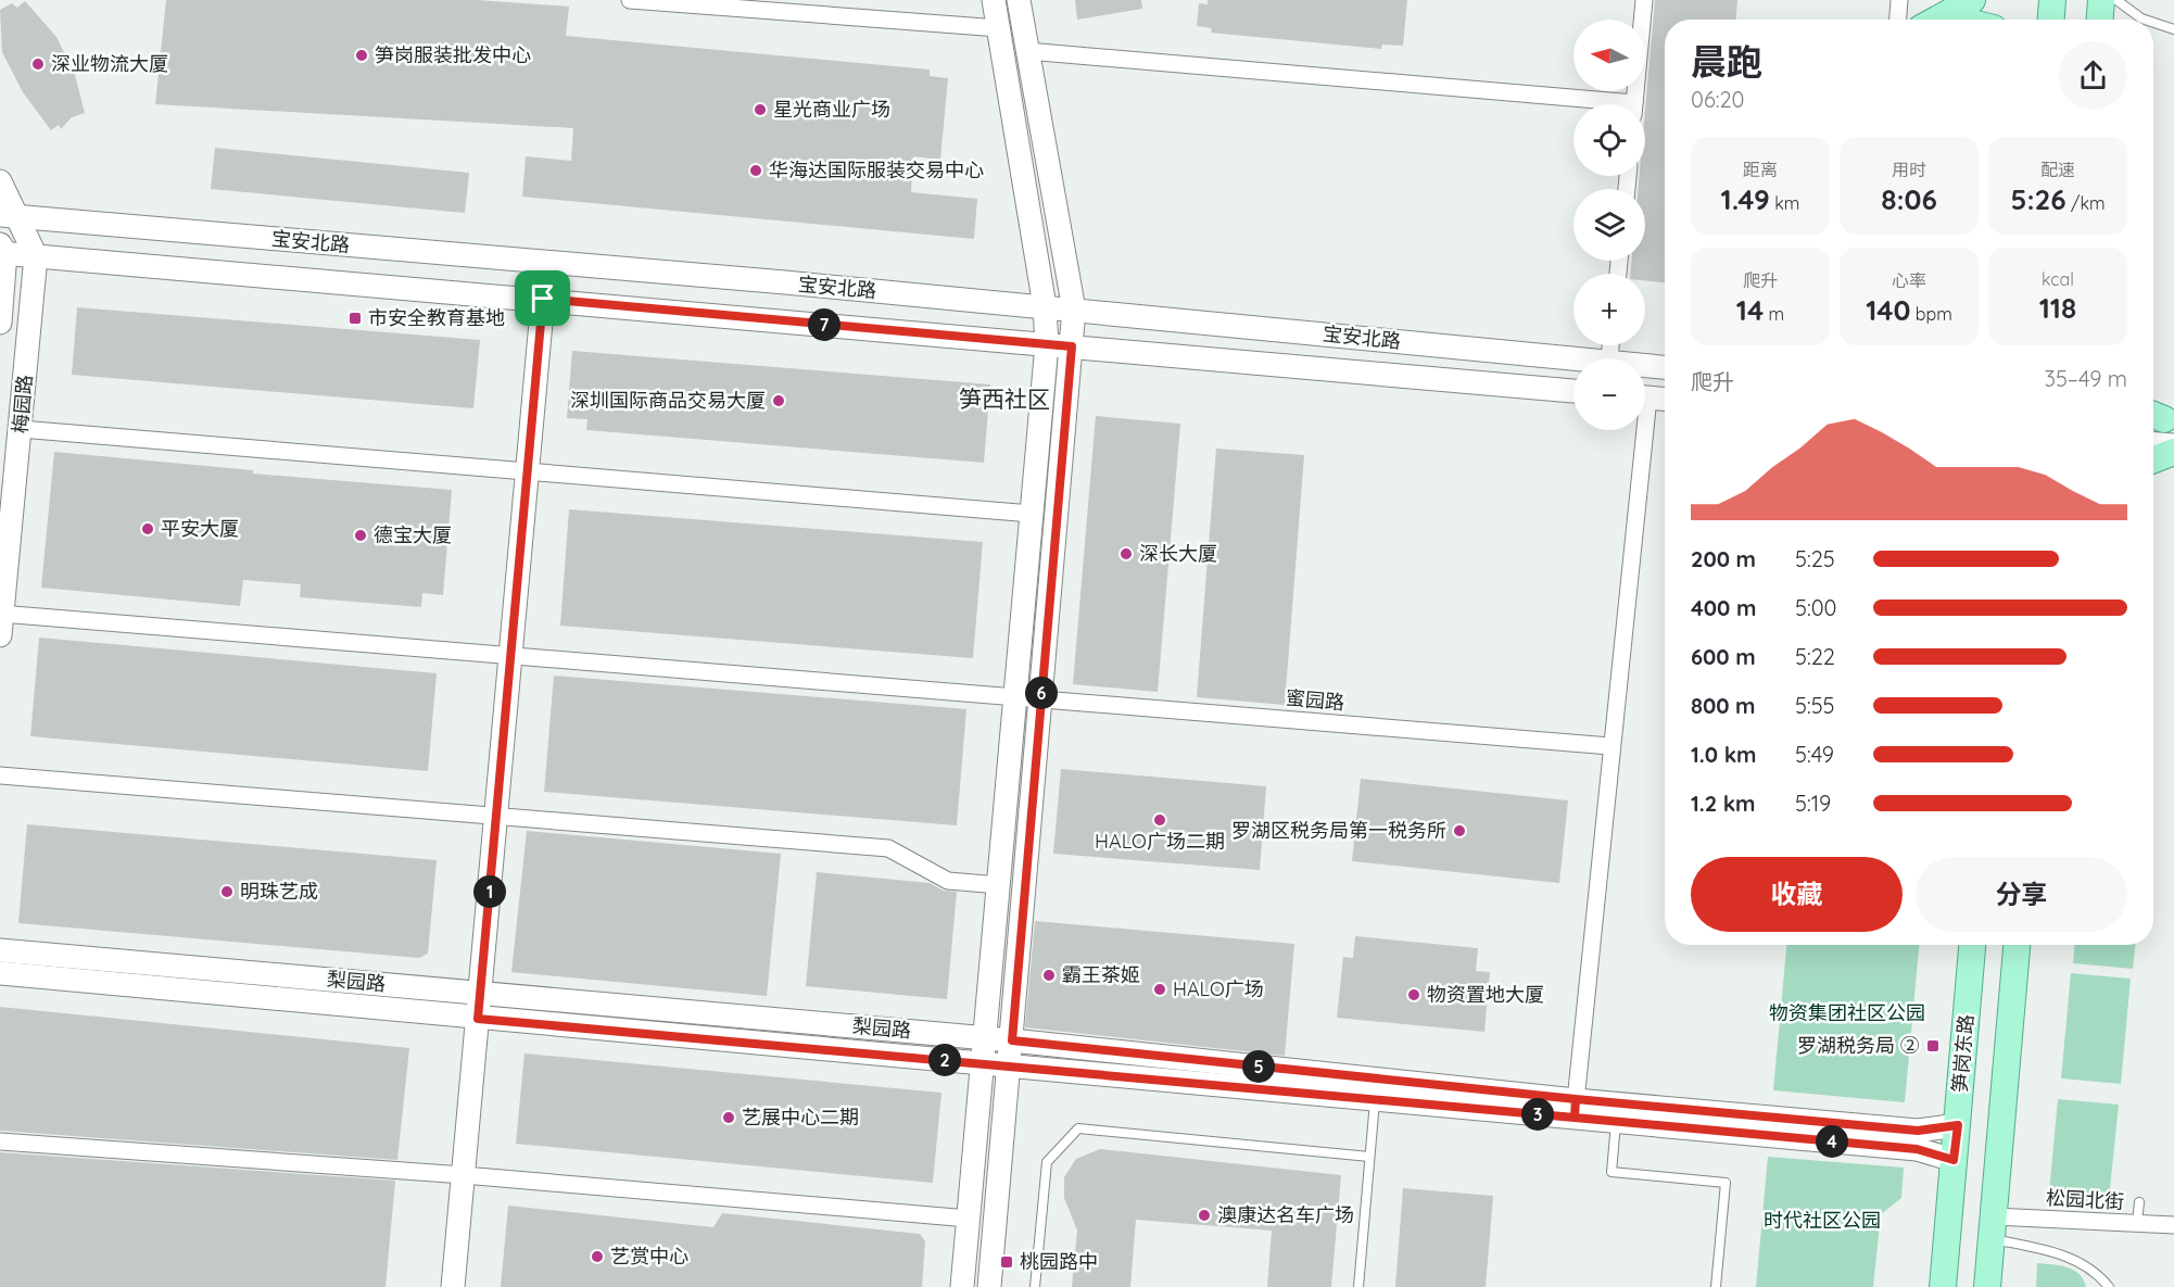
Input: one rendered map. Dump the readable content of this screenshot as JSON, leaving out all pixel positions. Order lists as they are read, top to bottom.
{
  "streets": {
    "main road": ["笋岗东路"],
    "street": [
      "宝安北路",
      "梅园路",
      "蜜园路",
      "梨园路",
      "松园北街"
    ]
  },
  "crossings": [
    ["宝安北路", "梅园路"],
    ["梅园路", "蜜园路"],
    ["梨园路", "笋岗东路"]
  ],
  "districts": ["笋西社区"],
  "parks": ["物资集团社区公园", "时代社区公园"],
  "places": {
    "other": [
      "笋岗服装批发中心",
      "深业物流大厦",
      "星光商业广场",
      "华海达国际服装交易中心",
      "深圳国际商品交易大厦",
      "平安大厦",
      "德宝大厦",
      "深长大厦",
      "HALO广场二期",
      "罗湖区税务局第一税务所",
      "明珠艺成",
      "霸王茶姬",
      "HALO广场",
      "物资置地大厦",
      "艺展中心二期",
      "澳康达名车广场",
      "艺赏中心"
    ],
    "transit": ["市安全教育基地", "罗湖税务局 ②", "桃园路中"]
  },
  "north": "left",
  "page": {
    "map_buttons": ["+", "−"],
    "heading": ["晨跑", "06:20"],
    "stats": [
      ["距离", "1.49 km"],
      ["用时", "8:06"],
      ["配速", "5:26 /km"],
      ["爬升", "14 m"],
      ["心率", "140 bpm"],
      ["kcal", "118"]
    ],
    "pins": [
      "7",
      "6",
      "1",
      "2",
      "5",
      "3",
      "4"
    ],
    "chart": ["爬升", "35–49 m"],
    "list": [
      {
        "name": "200 m",
        "note": "5:25"
      },
      {
        "name": "400 m",
        "note": "5:00"
      },
      {
        "name": "600 m",
        "note": "5:22"
      },
      {
        "name": "800 m",
        "note": "5:55"
      },
      {
        "name": "1.0 km",
        "note": "5:49"
      },
      {
        "name": "1.2 km",
        "note": "5:19"
      }
    ],
    "buttons": ["收藏", "分享"]
  }
}
